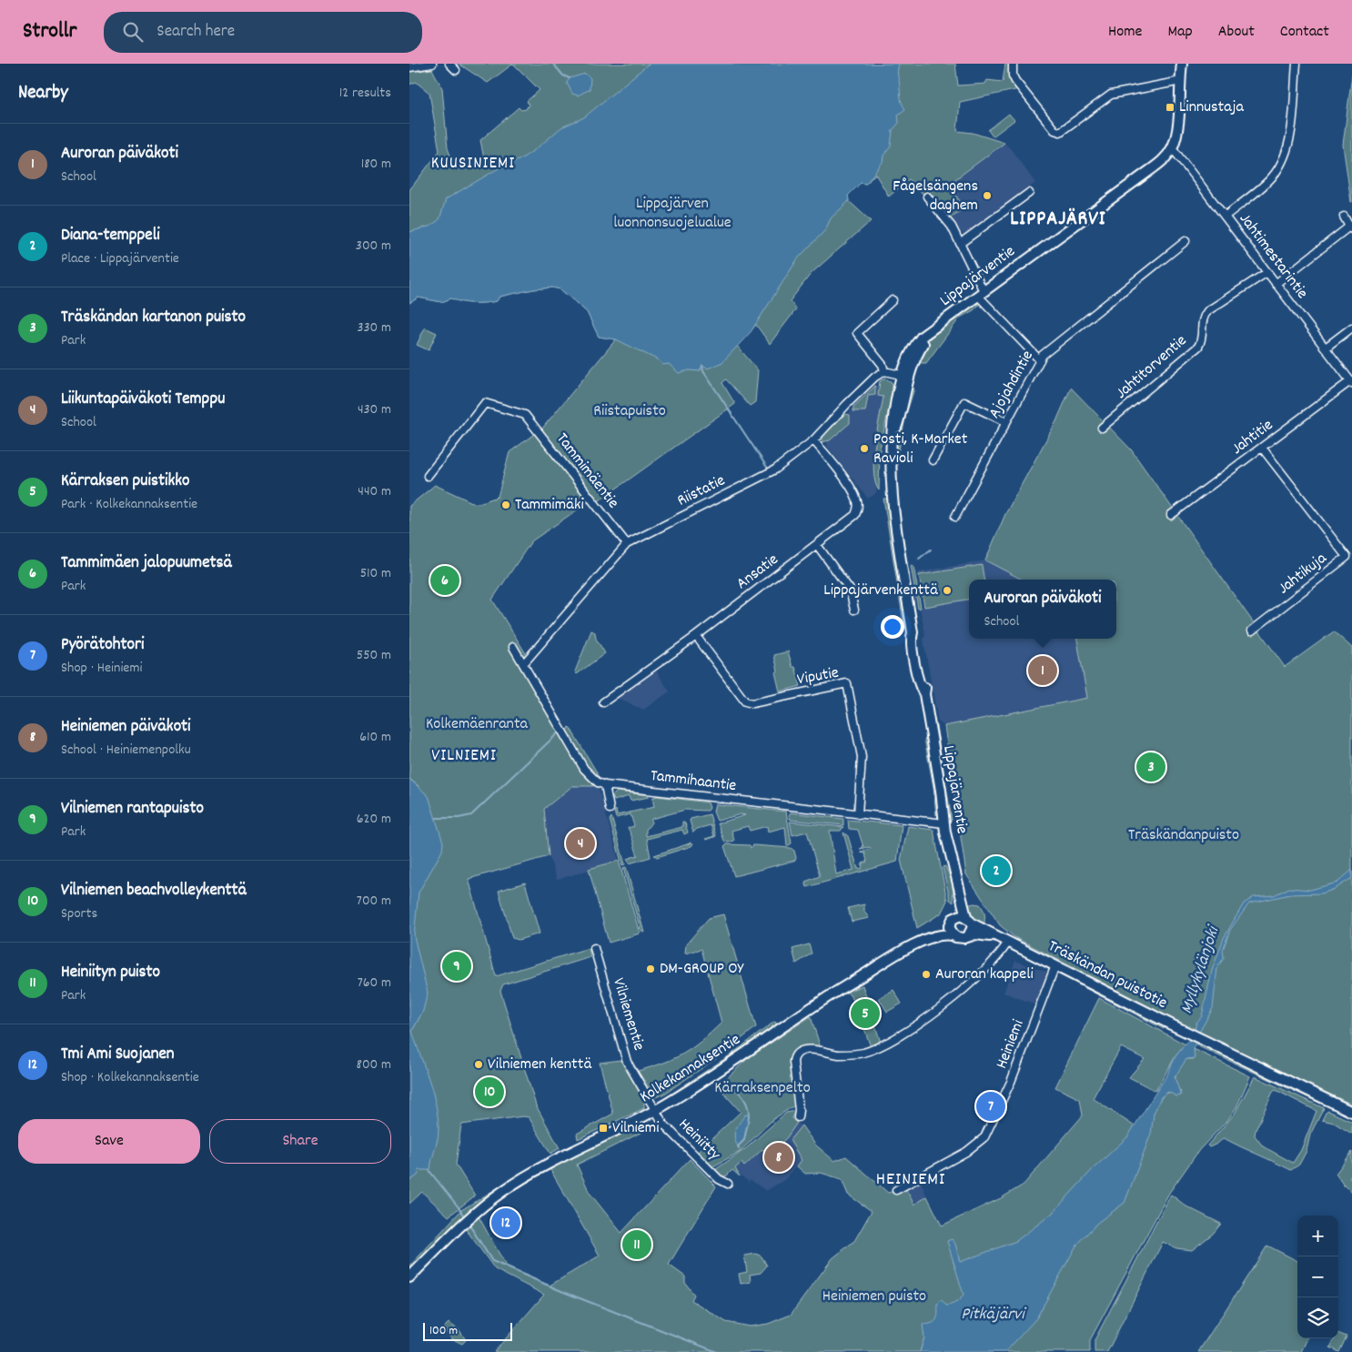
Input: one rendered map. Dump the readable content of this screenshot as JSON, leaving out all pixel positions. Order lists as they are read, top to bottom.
{
  "streets": {
    "main road": ["Lippajärventie", "Träskändan puistotie", "Kolkekannaksentie"],
    "street": [
      "Jahtimestarintie",
      "Jahtitorventie",
      "Ajojahdintie",
      "Jahtitie",
      "Tammimäentie",
      "Riistatie",
      "Ansatie",
      "Jahtikuja",
      "Viputie",
      "Tammihaantie",
      "Vilniementie",
      "Heiniemi",
      "Heiniitty"
    ]
  },
  "crossings": [
    ["Jahtimestarintie", "Lippajärventie"],
    ["Jahtimestarintie", "Jahtitorventie"],
    ["Jahtimestarintie", "Jahtitie"],
    ["Lippajärventie", "Tammihaantie"],
    ["Lippajärventie", "Träskändan puistotie"],
    ["Lippajärventie", "Kolkekannaksentie"],
    ["Jahtitie", "Jahtikuja"],
    ["Tammimäentie", "Riistatie"],
    ["Riistatie", "Ansatie"],
    ["Ansatie", "Viputie"],
    ["Viputie", "Tammihaantie"],
    ["Träskändan puistotie", "Heiniemi"],
    ["Träskändan puistotie", "Kolkekannaksentie"],
    ["Vilniementie", "Kolkekannaksentie"],
    ["Vilniementie", "Heiniitty"],
    ["Kolkekannaksentie", "Heiniitty"]
  ],
  "districts": [
    "KUUSINIEMI",
    "LIPPAJÄRVI",
    "VILNIEMI",
    "HEINIEMI"
  ],
  "water": ["Myllykylänjoki", "Pitkäjärvi"],
  "parks": [
    "Lippajärven luonnonsuojelualue",
    "Riistapuisto",
    "Kolkemäenranta",
    "Träskändanpuisto",
    "Kärraksenpelto",
    "Heiniemen puisto"
  ],
  "places": {
    "transit": ["Linnustaja", "Vilniemi"],
    "other": [
      "Fågelsängens daghem",
      "Posti, K-Market Ravioli",
      "Tammimäki",
      "Lippajärvenkenttä",
      "DM-GROUP OY",
      "Auroran kappeli",
      "Vilniemen kenttä"
    ]
  },
  "scale_bar": "100 m",
  "page": {
    "header": "Strollr",
    "search": "Search here",
    "nav": [
      "Home",
      "Map",
      "About",
      "Contact"
    ],
    "heading": ["Nearby", "12 results"],
    "list": [
      {
        "mark": "1",
        "name": "Auroran päiväkoti",
        "note": "School",
        "value": "180 m"
      },
      {
        "mark": "2",
        "name": "Diana-temppeli",
        "note": "Place · Lippajärventie",
        "value": "300 m"
      },
      {
        "mark": "3",
        "name": "Träskändan kartanon puisto",
        "note": "Park",
        "value": "330 m"
      },
      {
        "mark": "4",
        "name": "Liikuntapäiväkoti Temppu",
        "note": "School",
        "value": "430 m"
      },
      {
        "mark": "5",
        "name": "Kärraksen puistikko",
        "note": "Park · Kolkekannaksentie",
        "value": "440 m"
      },
      {
        "mark": "6",
        "name": "Tammimäen jalopuumetsä",
        "note": "Park",
        "value": "510 m"
      },
      {
        "mark": "7",
        "name": "Pyörätohtori",
        "note": "Shop · Heiniemi",
        "value": "550 m"
      },
      {
        "mark": "8",
        "name": "Heiniemen päiväkoti",
        "note": "School · Heiniemenpolku",
        "value": "610 m"
      },
      {
        "mark": "9",
        "name": "Vilniemen rantapuisto",
        "note": "Park",
        "value": "620 m"
      },
      {
        "mark": "10",
        "name": "Vilniemen beachvolleykenttä",
        "note": "Sports",
        "value": "700 m"
      },
      {
        "mark": "11",
        "name": "Heiniityn puisto",
        "note": "Park",
        "value": "760 m"
      },
      {
        "mark": "12",
        "name": "Tmi Ami Suojanen",
        "note": "Shop · Kolkekannaksentie",
        "value": "800 m"
      }
    ],
    "pins": [
      "6",
      "1",
      "3",
      "4",
      "2",
      "9",
      "5",
      "10",
      "7",
      "8",
      "12",
      "11"
    ],
    "popup": ["Auroran päiväkoti", "School"],
    "buttons": ["Save", "Share"],
    "map_buttons": ["+", "−"],
    "scale": "100 m"
  }
}
